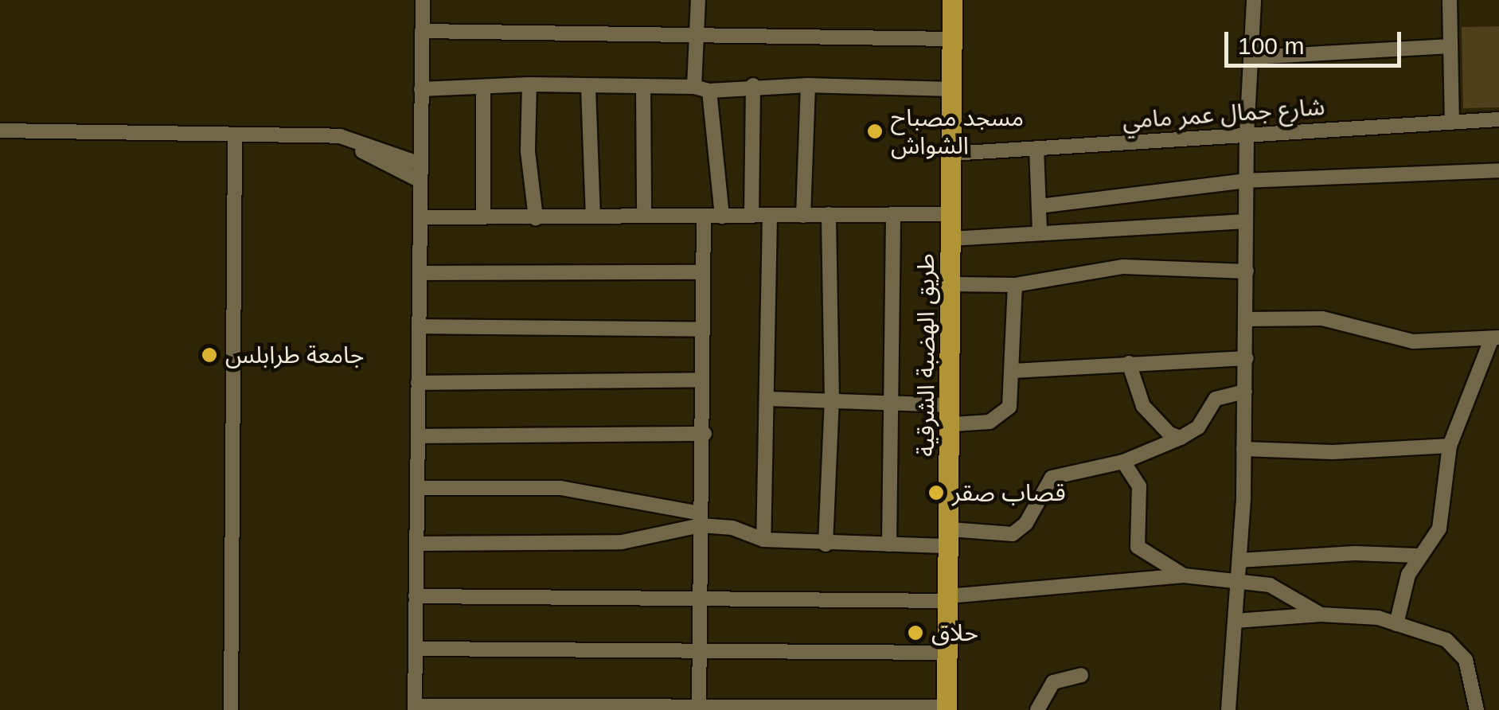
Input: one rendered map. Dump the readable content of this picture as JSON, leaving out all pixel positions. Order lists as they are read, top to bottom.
{
  "streets": {
    "main road": ["طريق الهضبة الشرقية"],
    "street": ["شارع جمال عمر مامي"]
  },
  "crossings": [
    ["شارع جمال عمر مامي", "طريق الهضبة الشرقية"]
  ],
  "places": [
    "مسجد مصباح الشواش",
    "جامعة طرابلس",
    "قصاب صقر",
    "حلاق"
  ],
  "scale_bar": "100 m"
}
